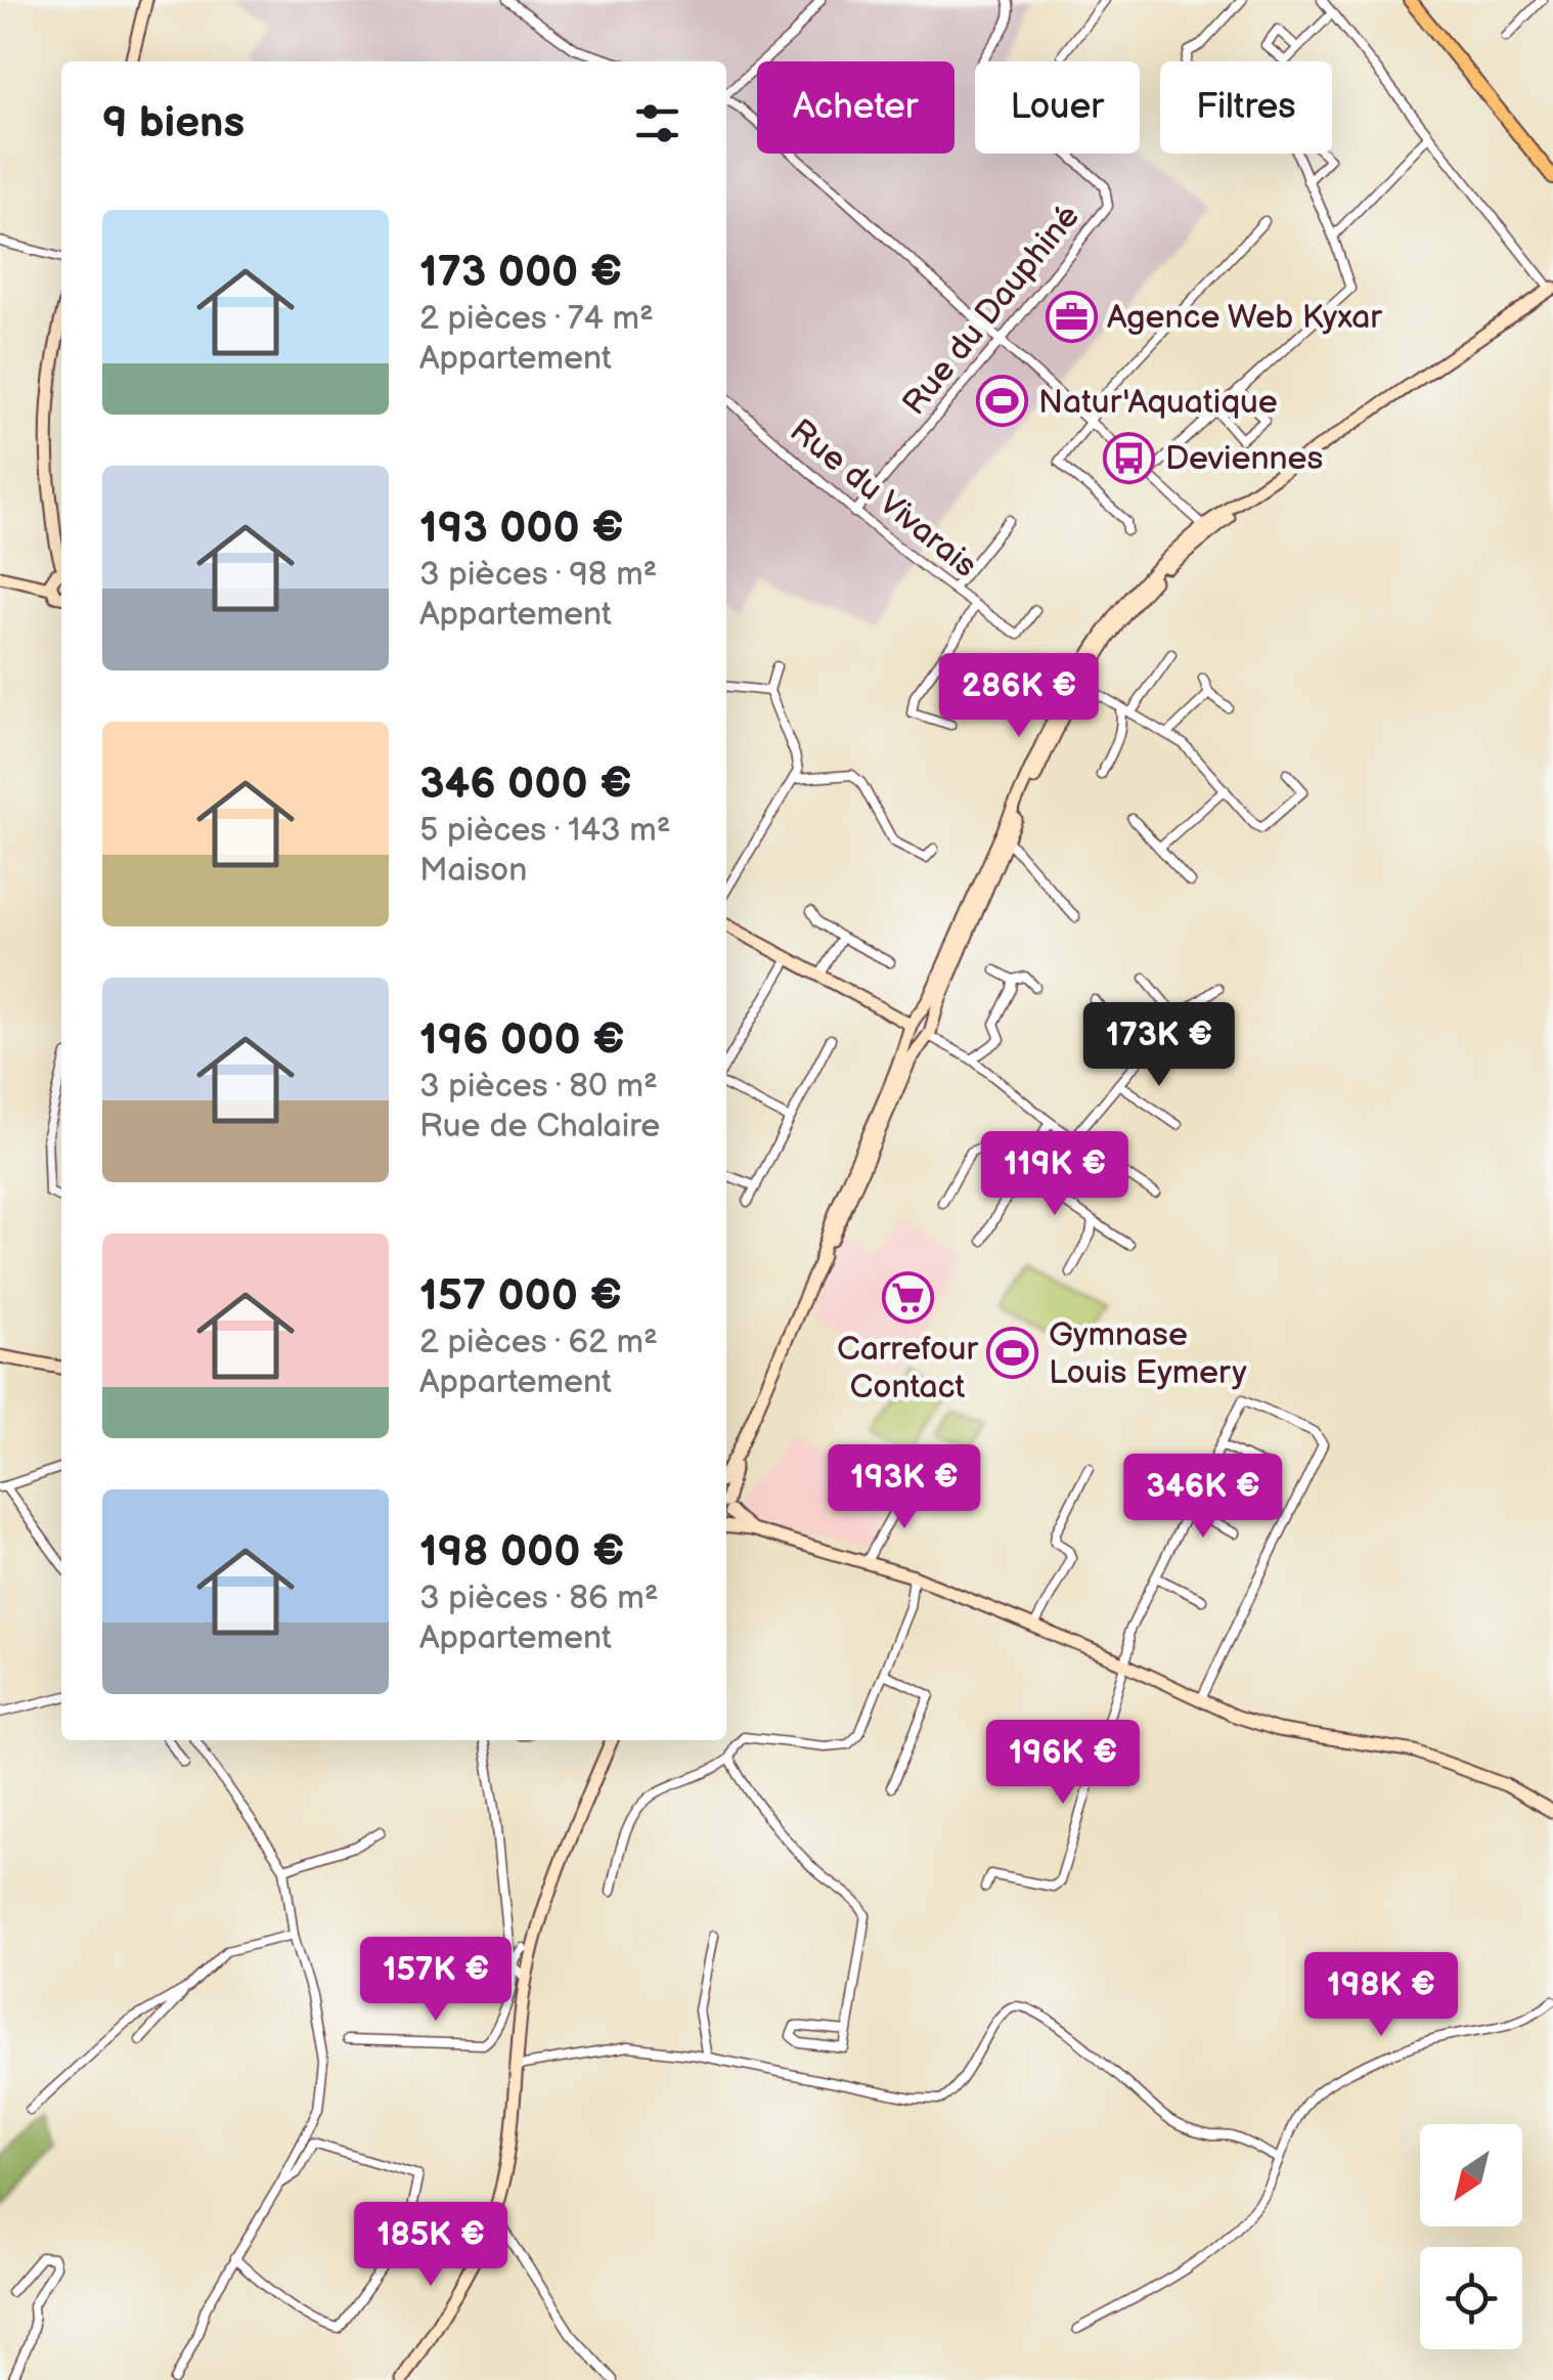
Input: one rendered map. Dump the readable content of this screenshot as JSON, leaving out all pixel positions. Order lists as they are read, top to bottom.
{
  "streets": {
    "street": ["Rue du Dauphiné", "Rue du Vivarais"]
  },
  "crossings": [
    ["Rue du Dauphiné", "Rue du Vivarais"]
  ],
  "places": {
    "office": ["Agence Web Kyxar"],
    "sports": ["Natur'Aquatique", "Gymnase Louis Eymery"],
    "bus stop": ["Deviennes"],
    "supermarket": ["Carrefour Contact"]
  },
  "north": "bottom left",
  "page": {
    "chip": ["Acheter", "Louer", "Filtres"],
    "heading": "9 biens",
    "list": [
      {
        "name": "173 000 €",
        "note": "2 pièces · 74 m² · Appartement"
      },
      {
        "name": "193 000 €",
        "note": "3 pièces · 98 m² · Appartement"
      },
      {
        "name": "346 000 €",
        "note": "5 pièces · 143 m² · Maison"
      },
      {
        "name": "196 000 €",
        "note": "3 pièces · 80 m² · Rue de Chalaire"
      },
      {
        "name": "157 000 €",
        "note": "2 pièces · 62 m² · Appartement"
      },
      {
        "name": "198 000 €",
        "note": "3 pièces · 86 m² · Appartement"
      }
    ],
    "price": [
      "286K €",
      "173K €",
      "119K €",
      "193K €",
      "346K €",
      "196K €",
      "157K €",
      "198K €",
      "185K €"
    ]
  }
}
